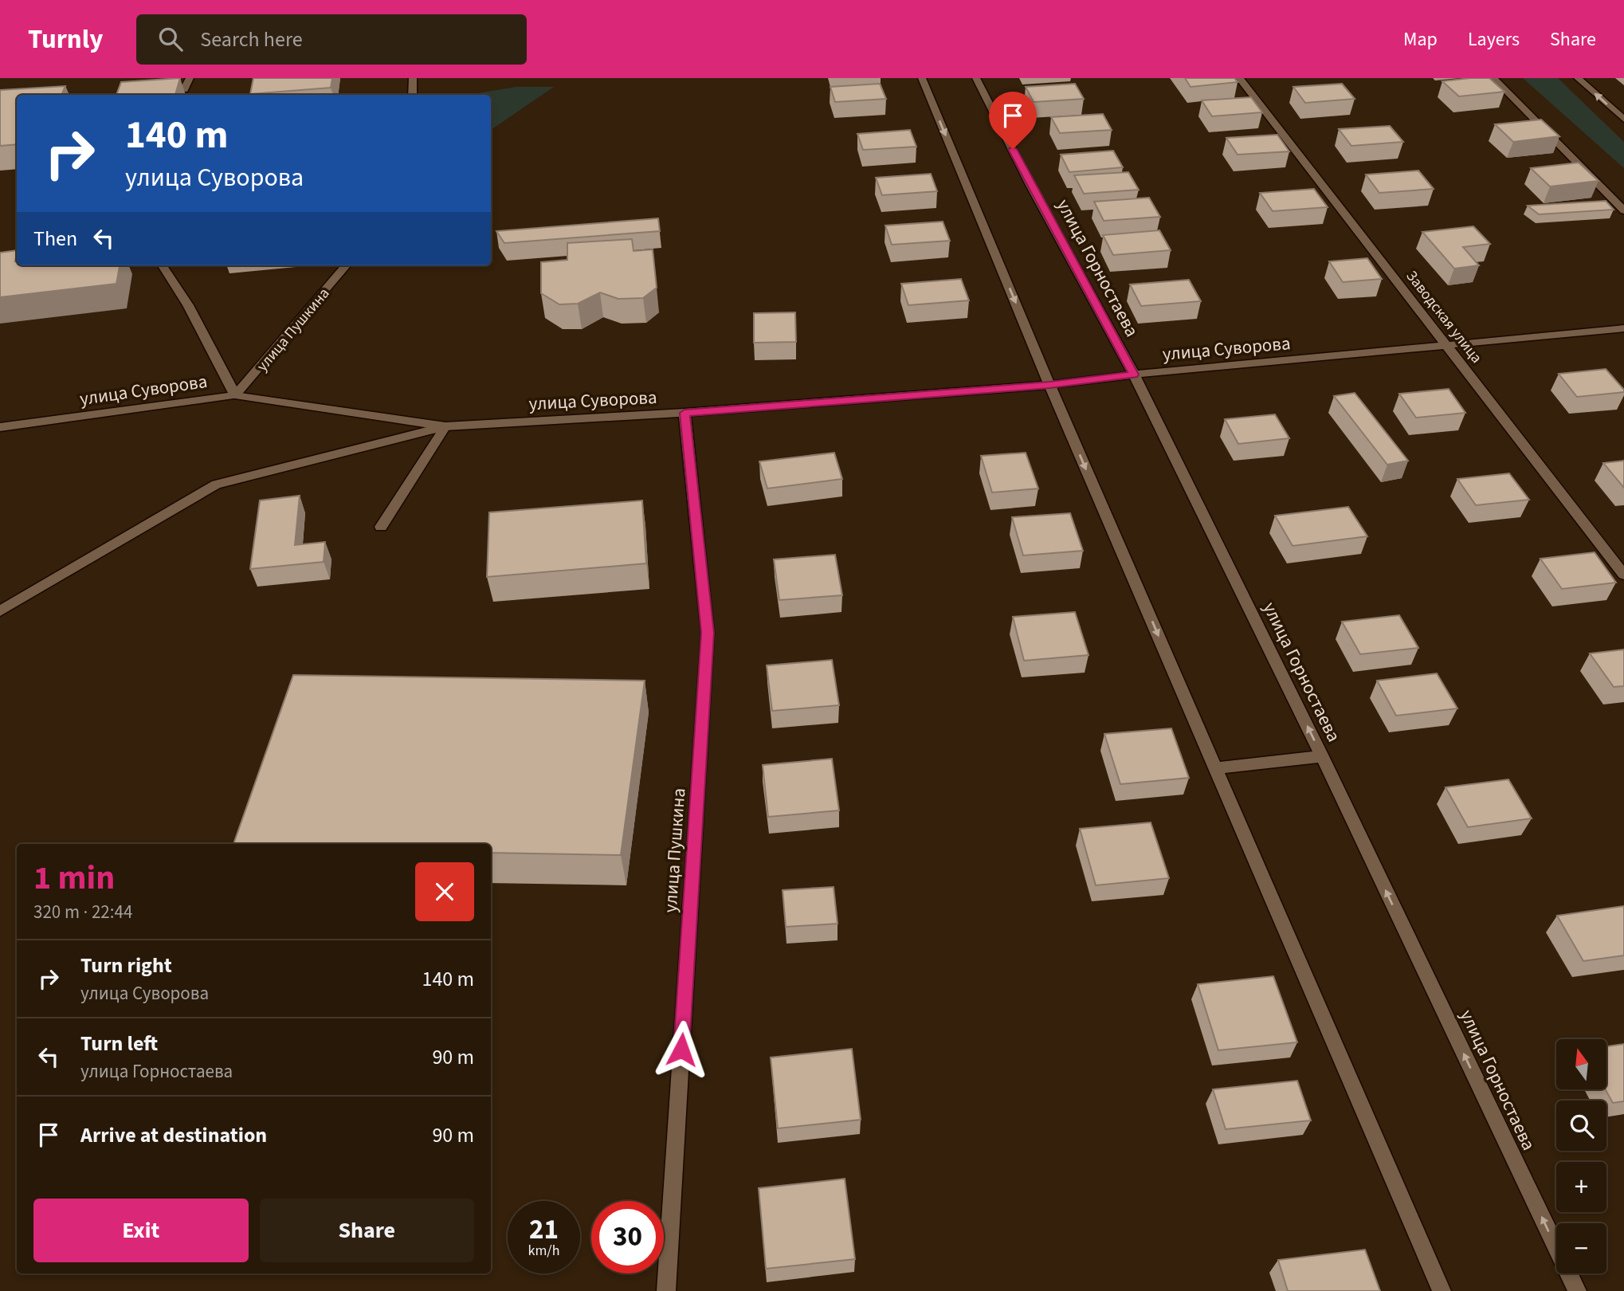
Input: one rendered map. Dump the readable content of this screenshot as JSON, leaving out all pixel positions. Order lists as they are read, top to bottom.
{
  "streets": {
    "street": [
      "улица Горностаева",
      "Заводская улица",
      "улица Пушкина",
      "улица Суворова"
    ]
  },
  "crossings": [
    ["улица Горностаева", "улица Суворова"],
    ["Заводская улица", "улица Суворова"],
    ["улица Пушкина", "улица Суворова"]
  ],
  "north": "top",
  "page": {
    "header": "Turnly",
    "search": "Search here",
    "nav": ["Map", "Layers", "Share"],
    "turn": ["140 m", "улица Суворова"],
    "then": "Then",
    "heading": ["1 min", "320 m · 22:44"],
    "list": [
      {
        "name": "Turn right",
        "note": "улица Суворова",
        "value": "140 m"
      },
      {
        "name": "Turn left",
        "note": "улица Горностаева",
        "value": "90 m"
      },
      {
        "name": "Arrive at destination",
        "value": "90 m"
      }
    ],
    "map_buttons": ["+", "−"],
    "buttons": ["Exit", "Share"],
    "speed": "21 km/h",
    "limit": "30"
  }
}
